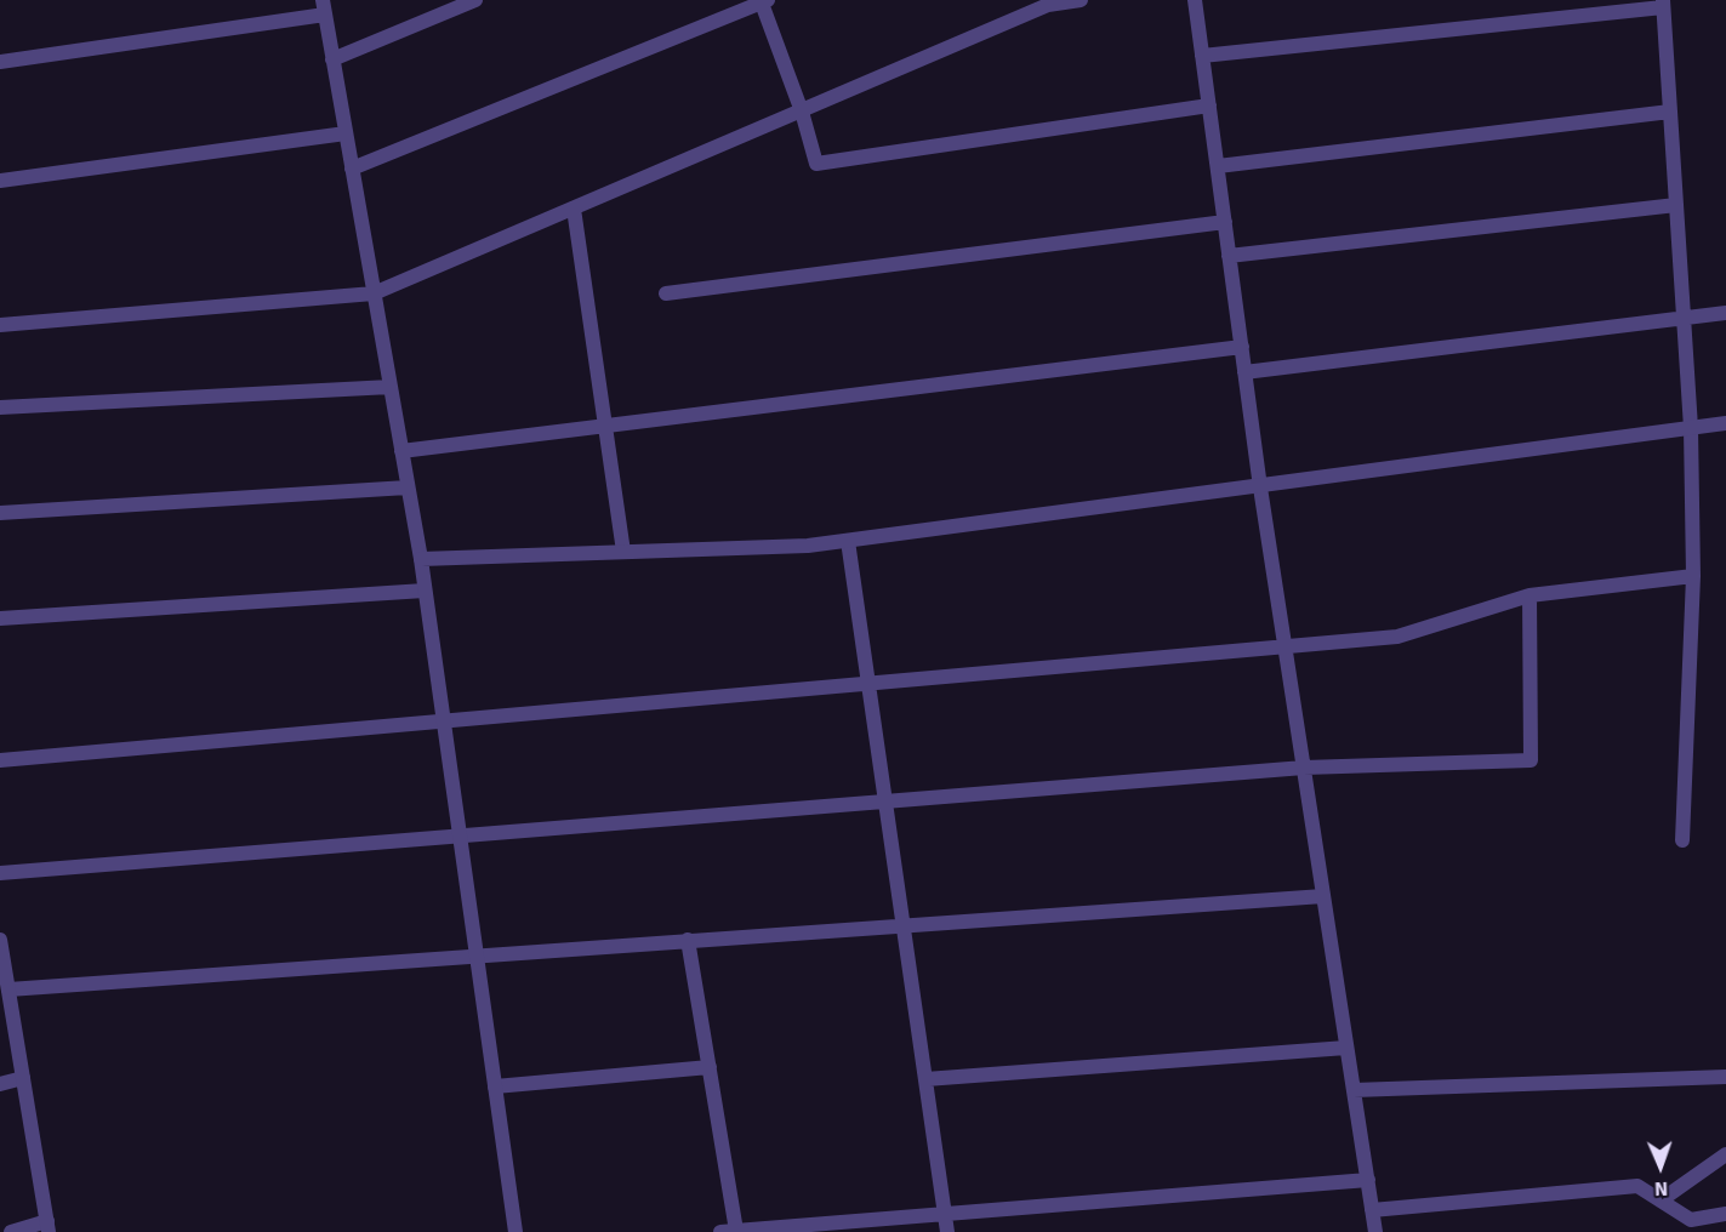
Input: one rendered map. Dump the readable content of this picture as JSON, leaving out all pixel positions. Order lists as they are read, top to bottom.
{
  "north": "bottom"
}
